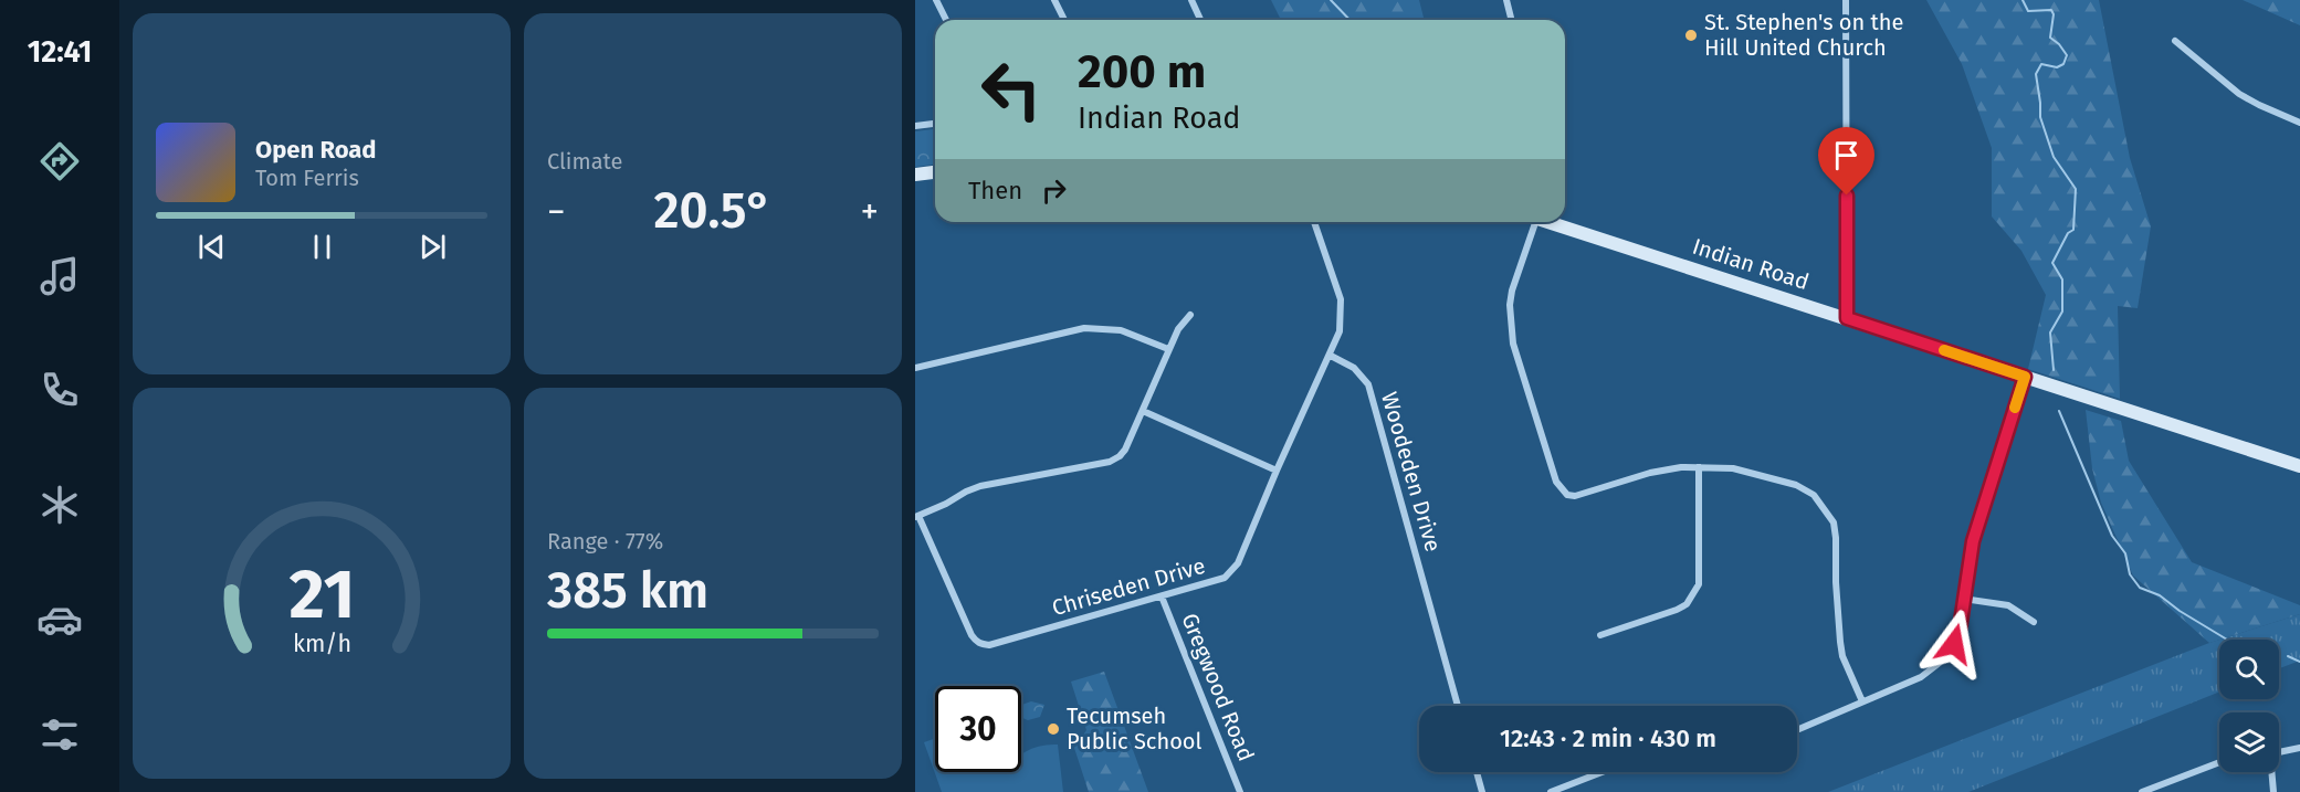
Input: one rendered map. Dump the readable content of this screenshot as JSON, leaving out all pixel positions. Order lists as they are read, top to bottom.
{
  "streets": {
    "street": [
      "Indian Road",
      "Woodeden Drive",
      "Chriseden Drive",
      "Gregwood Road"
    ]
  },
  "crossings": [
    ["Woodeden Drive", "Chriseden Drive"],
    ["Chriseden Drive", "Gregwood Road"]
  ],
  "places": ["St. Stephen's on the Hill United Church", "Tecumseh Public School"],
  "page": {
    "tabs": "12:41",
    "tile": [
      "Climate",
      ["Range · 77%", "385 km"]
    ],
    "turn": ["200 m", "Indian Road"],
    "song": ["Open Road", "Tom Ferris"],
    "then": "Then",
    "heat": ["−", "20.5°", "+"],
    "limit": "30",
    "trip": "12:43 · 2 min · 430 m",
    "gauge": ["21", "km/h"]
  }
}
